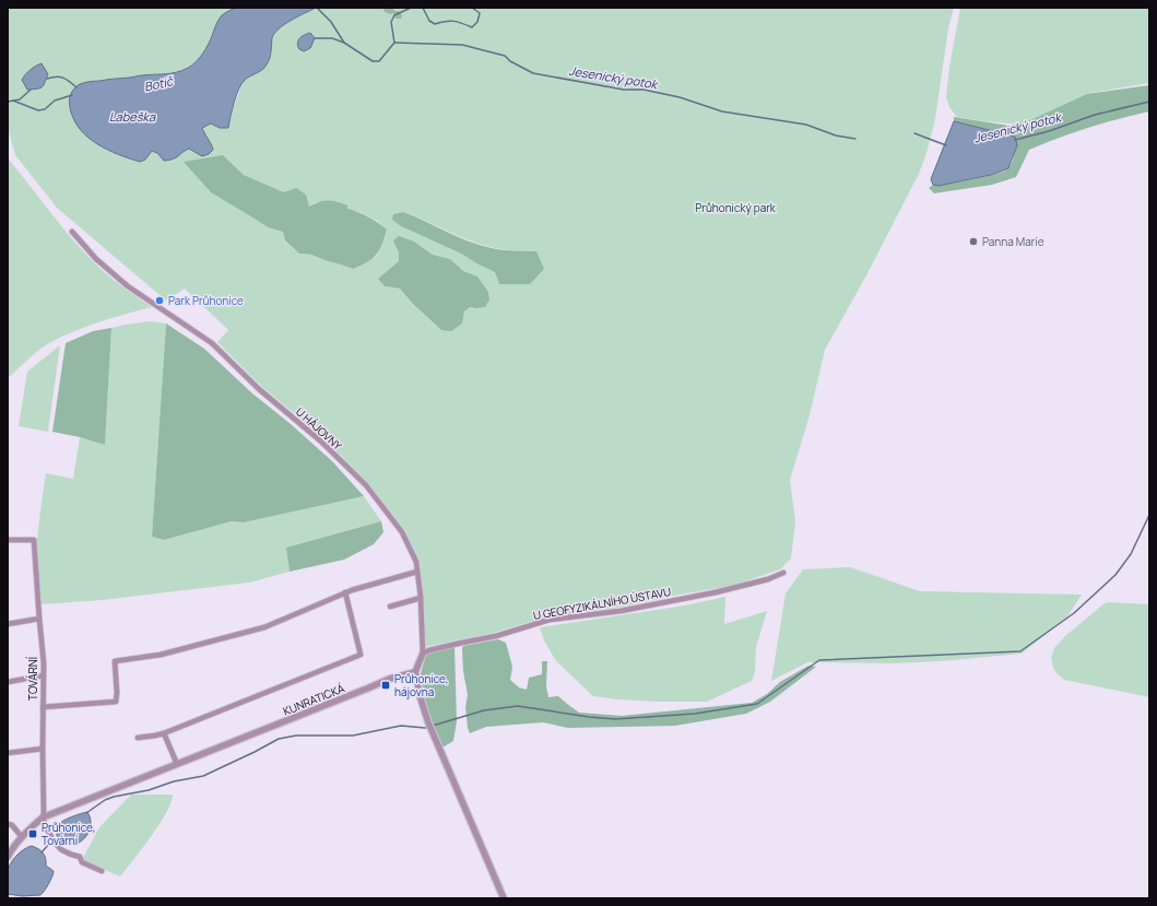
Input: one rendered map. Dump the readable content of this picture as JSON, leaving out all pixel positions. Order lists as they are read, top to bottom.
{
  "streets": {
    "street": [
      "U HÁJOVNY",
      "U GEOFYZIKÁLNÍHO ÚSTAVU",
      "TOVÁRNÍ",
      "KUNRATICKÁ"
    ]
  },
  "crossings": [
    ["U HÁJOVNY", "U GEOFYZIKÁLNÍHO ÚSTAVU"],
    ["U HÁJOVNY", "KUNRATICKÁ"],
    ["TOVÁRNÍ", "KUNRATICKÁ"]
  ],
  "water": ["Jesenický potok", "Botič", "Labeška"],
  "parks": ["Průhonický park"],
  "places": {
    "other": ["Panna Marie", "Park Průhonice"],
    "transit": ["Průhonice, hájovna", "Průhonice, Tovární"]
  }
}
